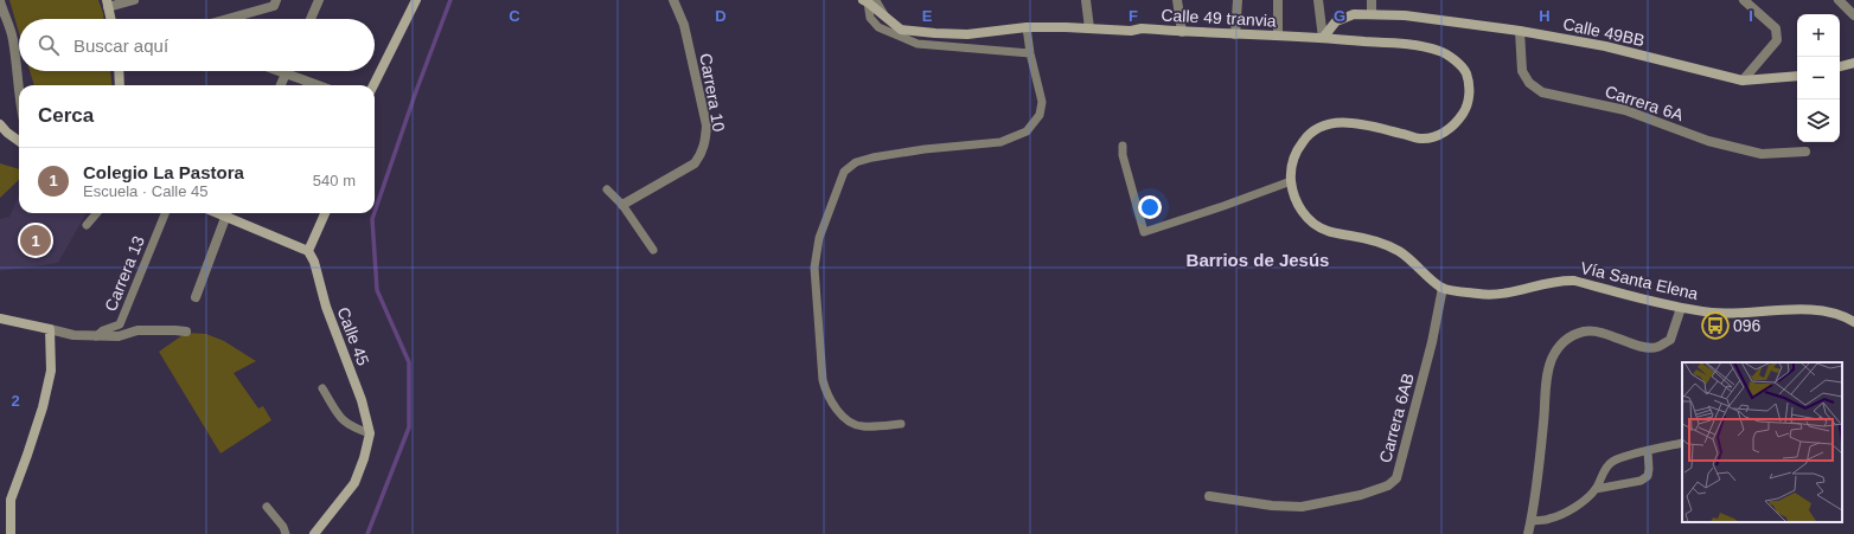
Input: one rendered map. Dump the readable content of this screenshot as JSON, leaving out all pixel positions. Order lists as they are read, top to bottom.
{
  "streets": {
    "main road": [
      "Calle 49 tranvia",
      "Calle 49BB",
      "Vía Santa Elena",
      "Calle 45"
    ],
    "street": ["Carrera 10", "Carrera 6A", "Carrera 6AB"],
    "lane": ["Carrera 13"]
  },
  "crossings": [
    ["Calle 49 tranvia", "Calle 49BB"],
    ["Calle 49BB", "Carrera 6A"],
    ["Vía Santa Elena", "Carrera 6AB"]
  ],
  "districts": ["Barrios de Jesús"],
  "places": {
    "bus stop": ["096"]
  },
  "page": {
    "map_buttons": ["+", "−"],
    "search": "Buscar aquí",
    "heading": "Cerca",
    "list": [
      {
        "mark": "1",
        "name": "Colegio La Pastora",
        "note": "Escuela · Calle 45",
        "value": "540 m"
      }
    ],
    "pins": "1"
  },
  "grid": {
    "columns": [
      "C",
      "D",
      "E",
      "F",
      "G",
      "H",
      "I"
    ],
    "rows": ["2"]
  }
}
